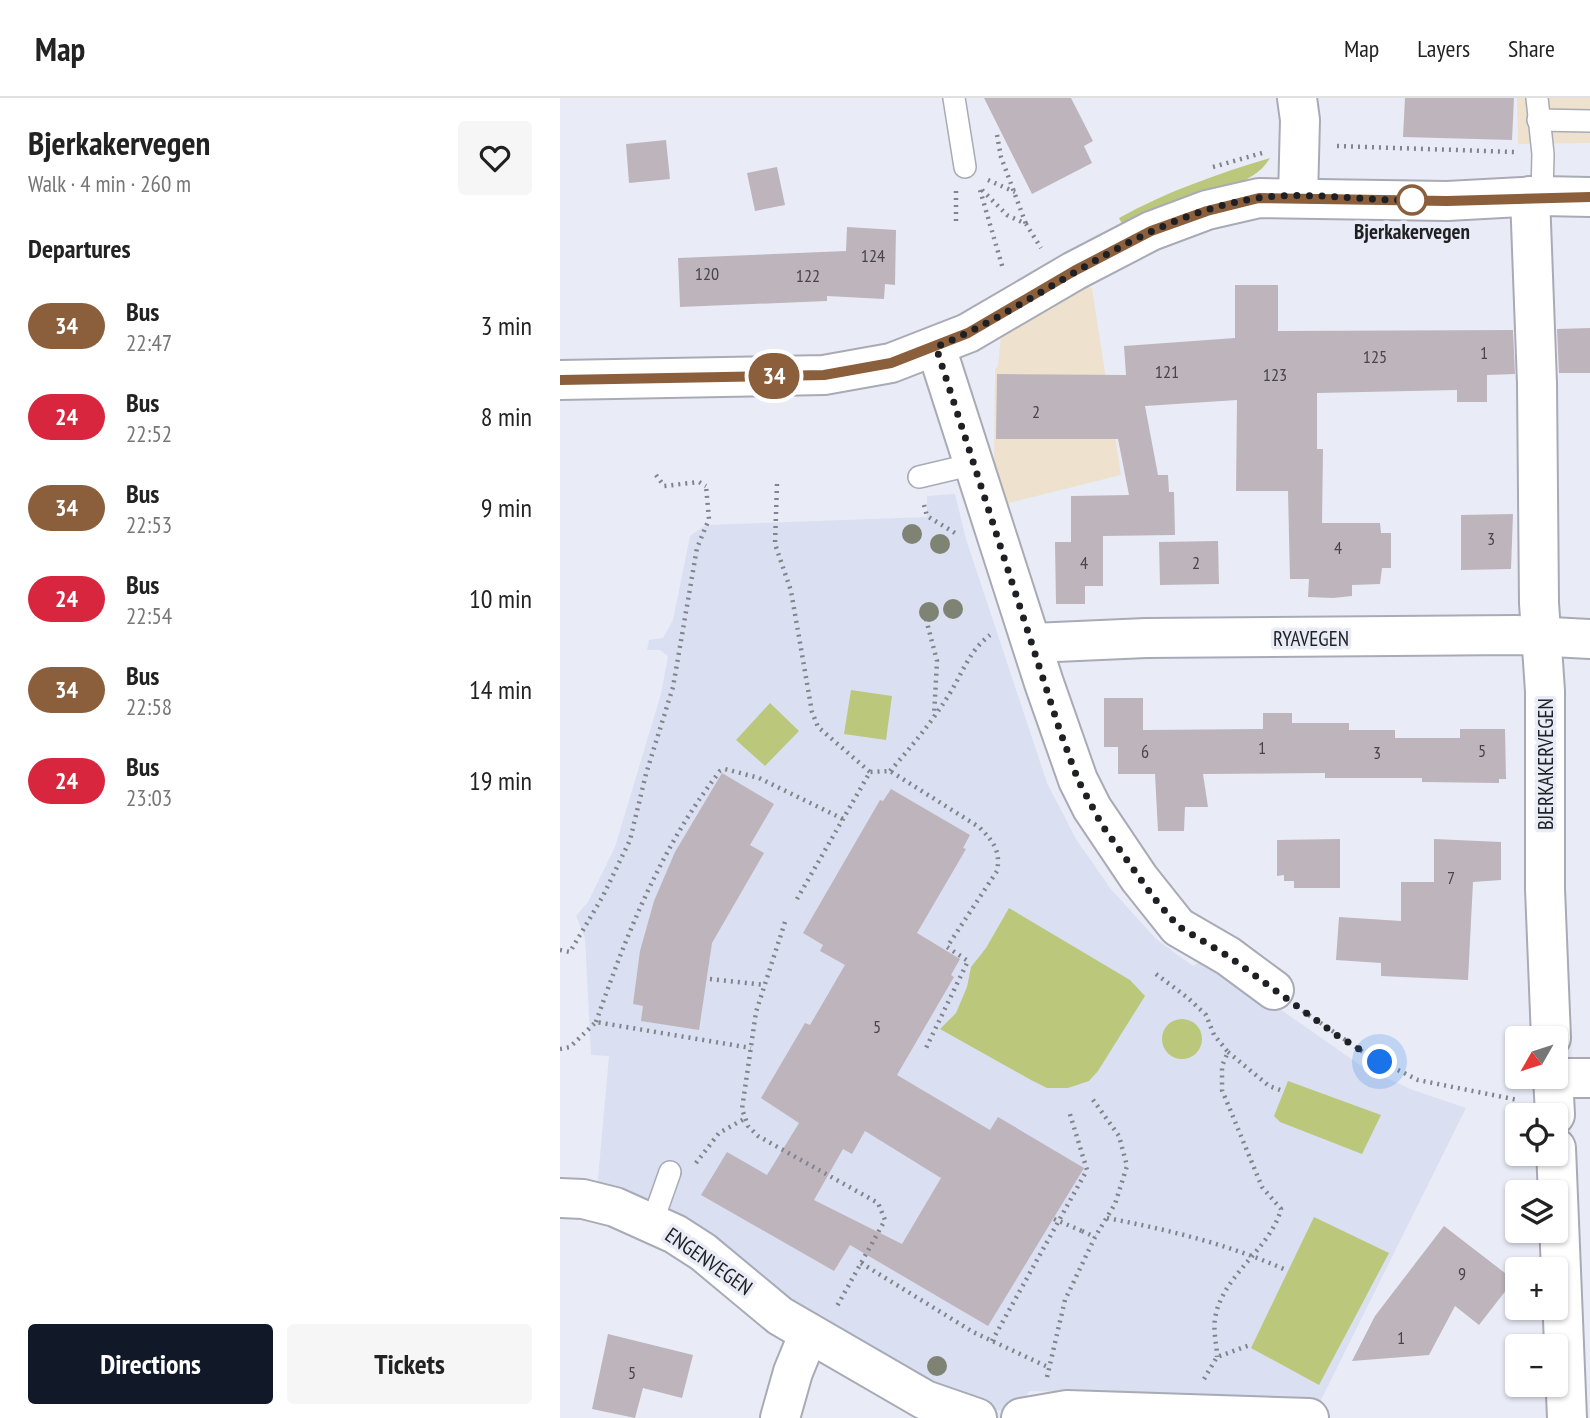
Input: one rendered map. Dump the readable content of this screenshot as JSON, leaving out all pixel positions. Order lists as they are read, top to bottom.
{
  "streets": {
    "street": ["RYAVEGEN", "BJERKAKERVEGEN", "ENGENVEGEN"]
  },
  "crossings": [
    ["RYAVEGEN", "BJERKAKERVEGEN"]
  ],
  "places": ["Bjerkakervegen"],
  "lines": ["bus line 34"],
  "house_numbers": [
    "124",
    "120",
    "122",
    "1",
    "125",
    "121",
    "123",
    "2",
    "3",
    "4",
    "4",
    "2",
    "1",
    "5",
    "6",
    "3",
    "7",
    "5",
    "9",
    "1",
    "5"
  ],
  "north": "bottom left",
  "page": {
    "header": "Map",
    "nav": ["Map", "Layers", "Share"],
    "heading": [
      ["Bjerkakervegen", "Walk · 4 min · 260 m"],
      "Departures"
    ],
    "on_map": "34",
    "list": [
      {
        "mark": "34",
        "name": "Bus",
        "note": "22:47",
        "value": "3 min"
      },
      {
        "mark": "24",
        "name": "Bus",
        "note": "22:52",
        "value": "8 min"
      },
      {
        "mark": "34",
        "name": "Bus",
        "note": "22:53",
        "value": "9 min"
      },
      {
        "mark": "24",
        "name": "Bus",
        "note": "22:54",
        "value": "10 min"
      },
      {
        "mark": "34",
        "name": "Bus",
        "note": "22:58",
        "value": "14 min"
      },
      {
        "mark": "24",
        "name": "Bus",
        "note": "23:03",
        "value": "19 min"
      }
    ],
    "map_buttons": ["+", "−"],
    "buttons": ["Directions", "Tickets"]
  }
}
